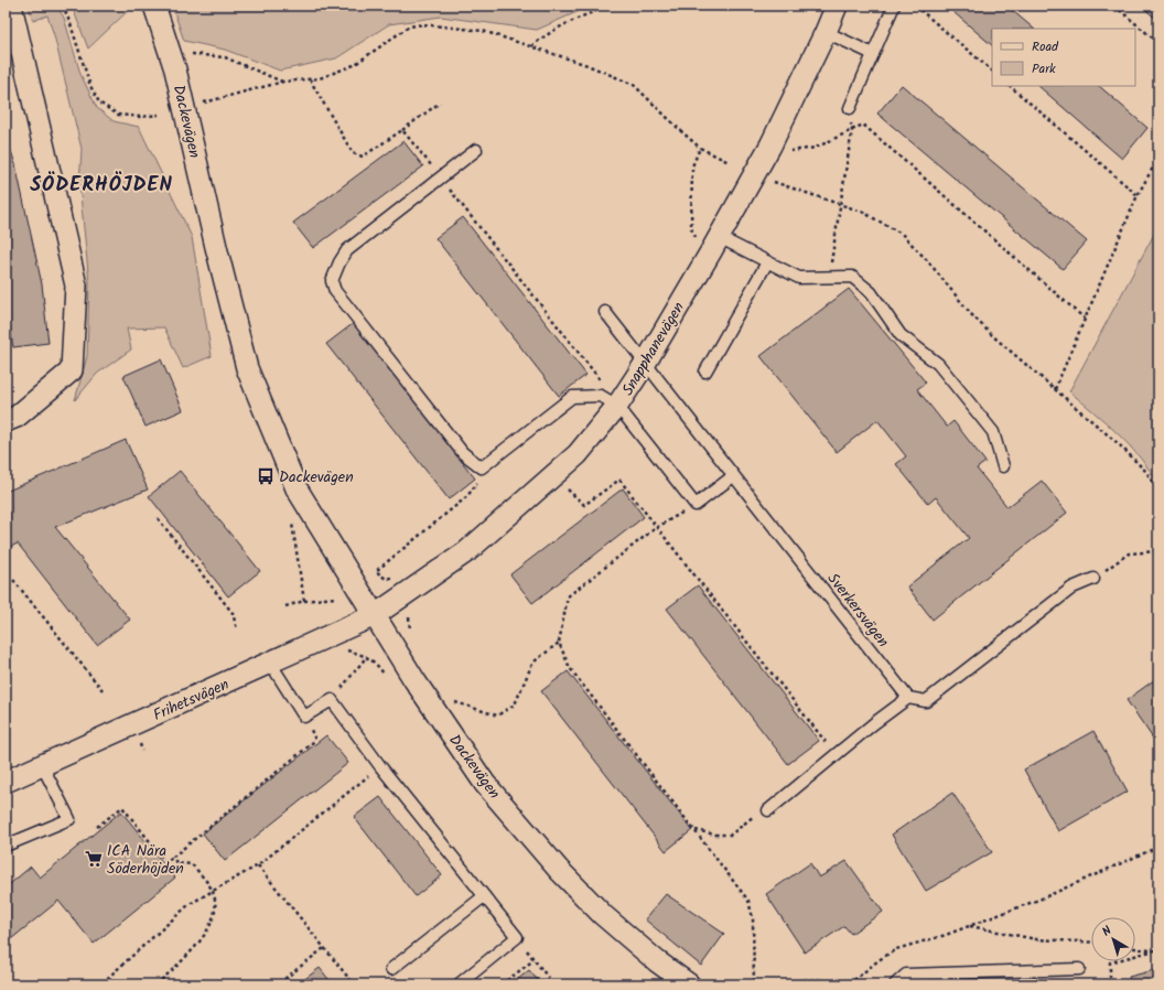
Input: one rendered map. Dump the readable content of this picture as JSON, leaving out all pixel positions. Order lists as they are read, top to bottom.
{
  "streets": {
    "street": ["Dackevägen", "Snapphanevägen", "Frihetsvägen"],
    "lane": ["Sverkersvägen"]
  },
  "crossings": [
    ["Dackevägen", "Snapphanevägen"],
    ["Dackevägen", "Frihetsvägen"],
    ["Snapphanevägen", "Sverkersvägen"],
    ["Snapphanevägen", "Frihetsvägen"]
  ],
  "districts": ["SÖDERHÖJDEN"],
  "places": {
    "bus stop": ["Dackevägen"],
    "supermarket": ["ICA Nära Söderhöjden"]
  },
  "legend": ["Road", "Park"],
  "north": "top left"
}
